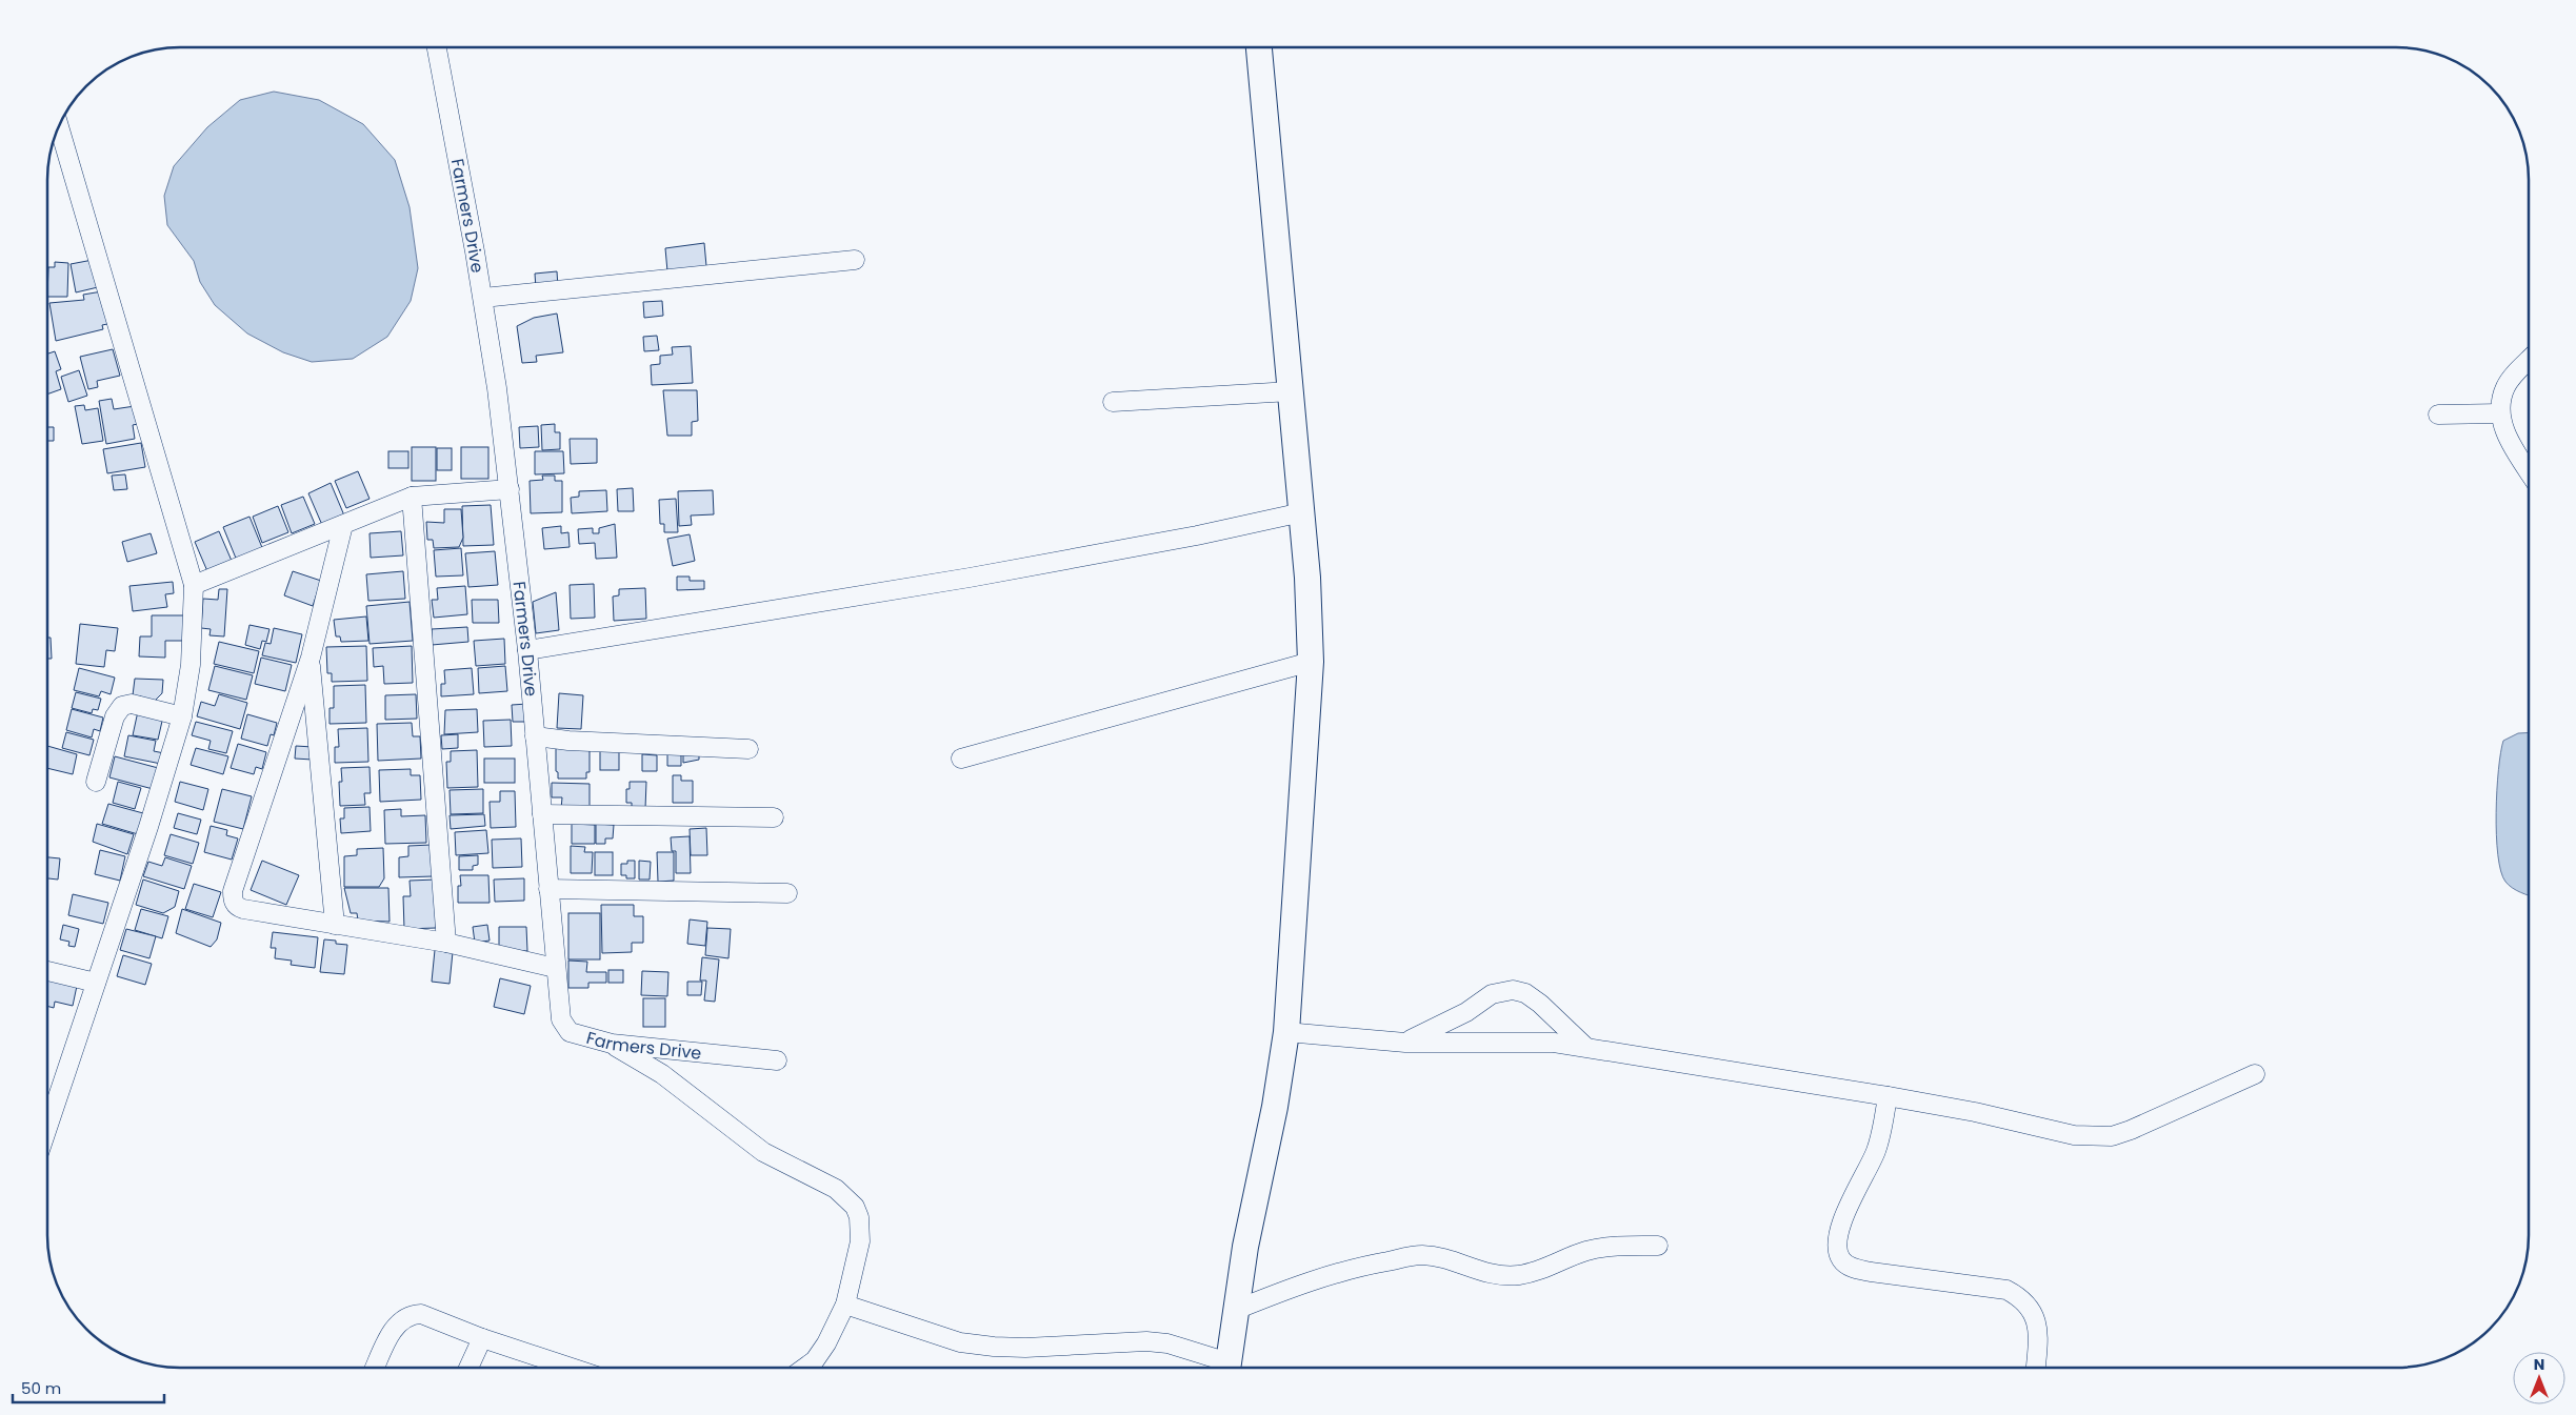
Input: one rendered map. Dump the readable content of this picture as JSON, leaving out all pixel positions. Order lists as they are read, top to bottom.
{
  "streets": {
    "street": ["Farmers Drive"]
  },
  "scale_bar": "50 m",
  "north": "top"
}
